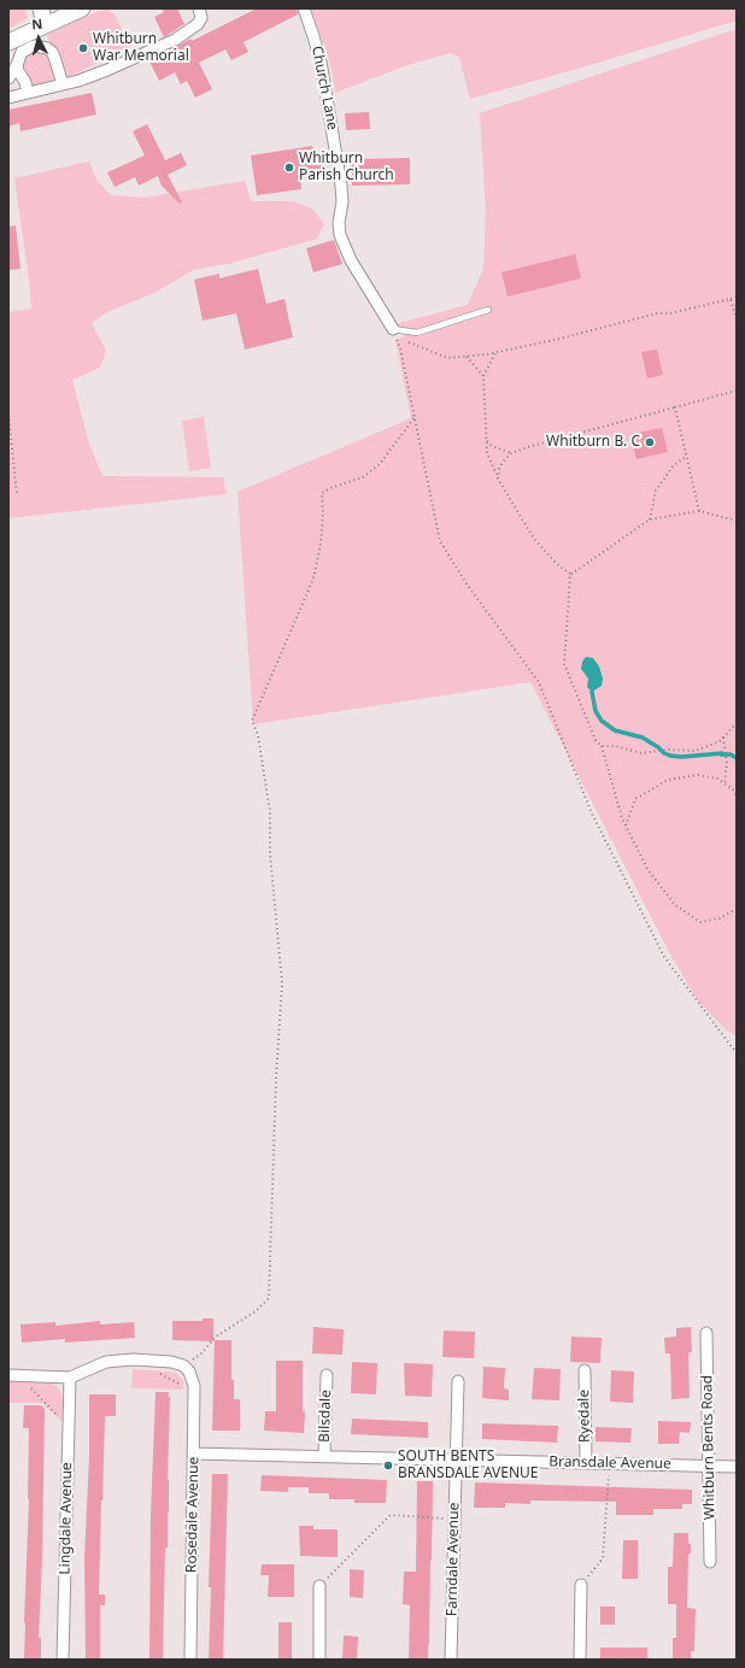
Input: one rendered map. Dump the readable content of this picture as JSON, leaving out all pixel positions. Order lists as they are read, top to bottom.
{
  "streets": {
    "street": [
      "Church Lane",
      "Bilsdale",
      "Ryedale",
      "Whitburn Bents Road",
      "Bransdale Avenue",
      "Rosedale Avenue",
      "Lingdale Avenue",
      "Farndale Avenue"
    ]
  },
  "crossings": [
    ["Bilsdale", "Bransdale Avenue"],
    ["Ryedale", "Bransdale Avenue"],
    ["Whitburn Bents Road", "Bransdale Avenue"],
    ["Bransdale Avenue", "Rosedale Avenue"],
    ["Bransdale Avenue", "Farndale Avenue"]
  ],
  "places": [
    "Whitburn War Memorial",
    "Whitburn Parish Church",
    "Whitburn B. C",
    "SOUTH BENTS BRANSDALE AVENUE"
  ],
  "north": "top"
}
